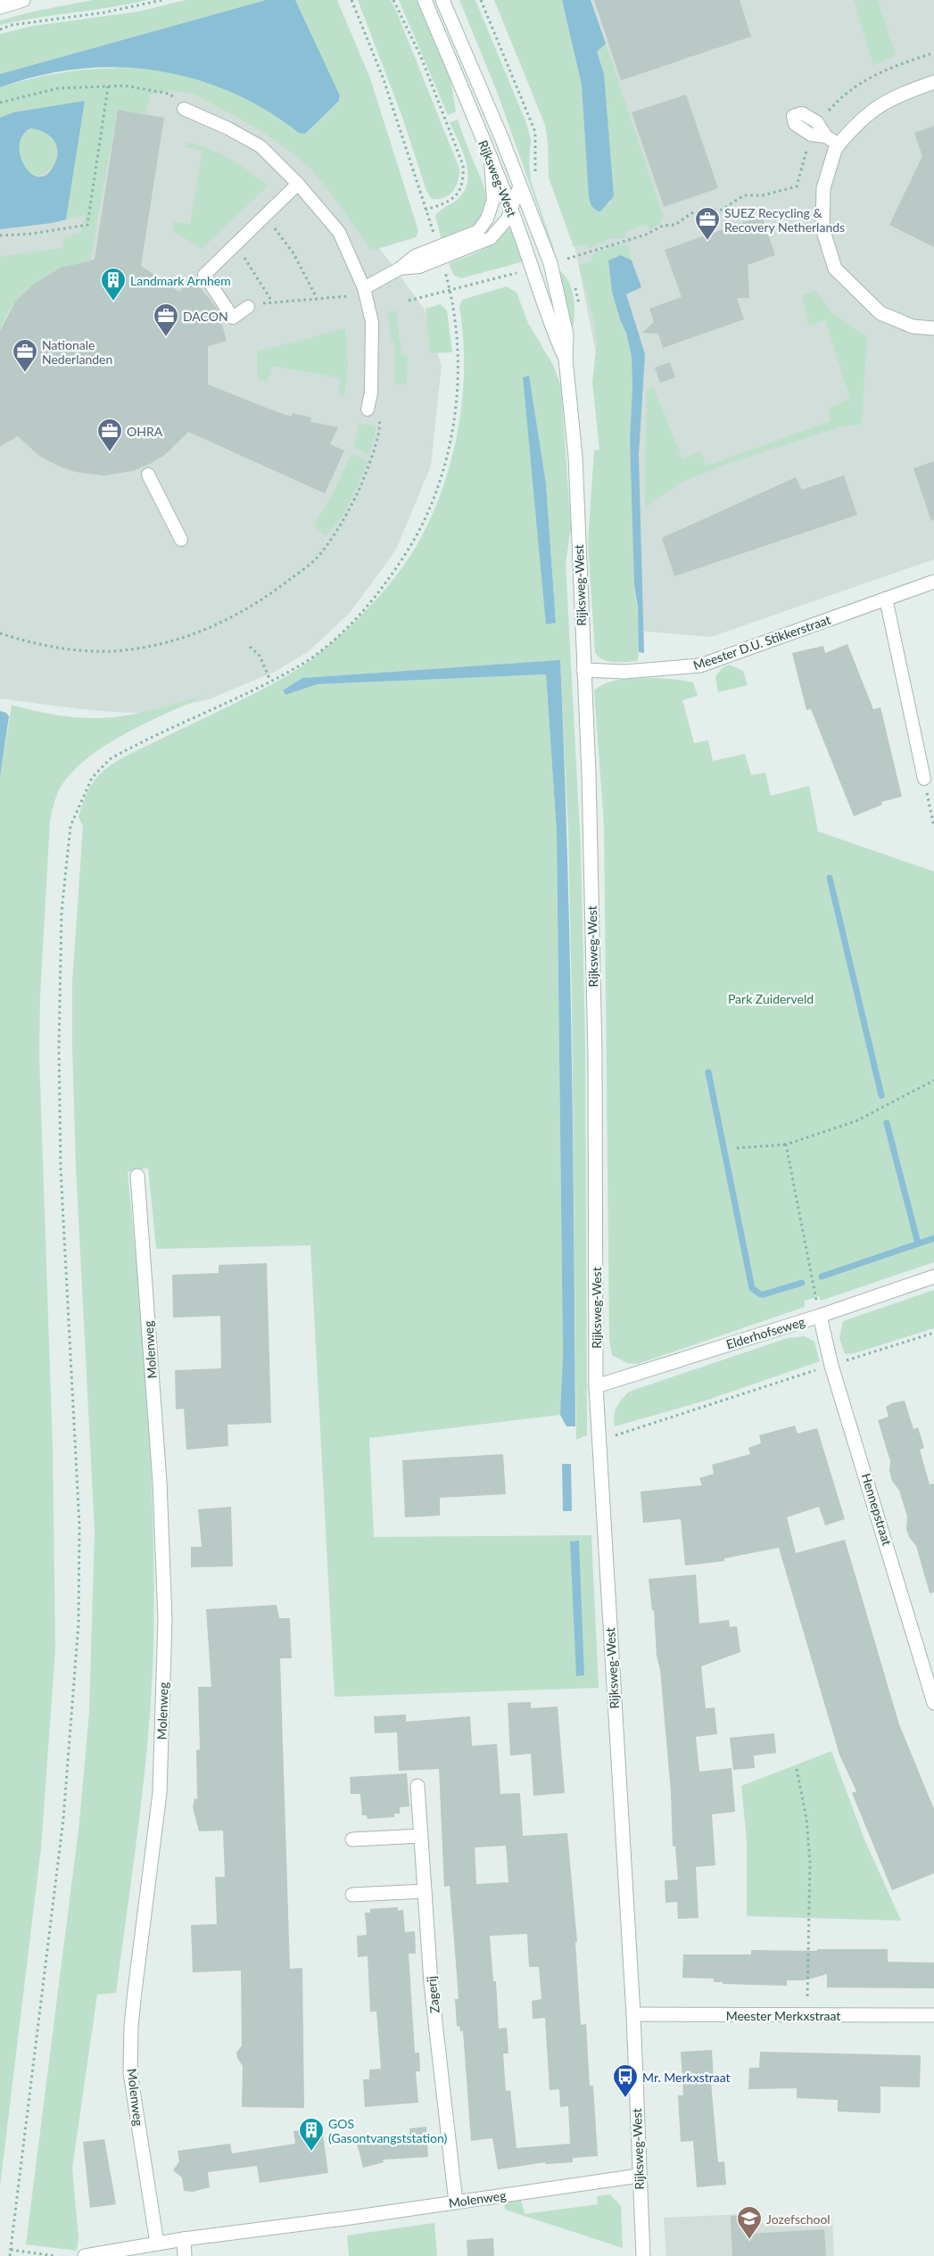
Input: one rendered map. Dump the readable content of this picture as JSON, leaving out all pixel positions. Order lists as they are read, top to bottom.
{
  "streets": {
    "street": [
      "Rijksweg-West",
      "Meester D.U. Stikkerstraat",
      "Elderhofseweg",
      "Molenweg",
      "Hennepstraat",
      "Zagerij",
      "Meester Merkxstraat"
    ]
  },
  "crossings": [
    ["Rijksweg-West", "Meester D.U. Stikkerstraat"],
    ["Rijksweg-West", "Elderhofseweg"],
    ["Rijksweg-West", "Molenweg"],
    ["Rijksweg-West", "Meester Merkxstraat"],
    ["Elderhofseweg", "Hennepstraat"],
    ["Molenweg", "Zagerij"]
  ],
  "parks": ["Park Zuiderveld"],
  "places": {
    "office": [
      "SUEZ Recycling & Recovery Netherlands",
      "DACON",
      "Nationale Nederlanden",
      "OHRA"
    ],
    "building": ["Landmark Arnhem", "GOS (Gasontvangststation)"],
    "bus stop": ["Mr. Merkxstraat"],
    "school or university": ["Jozefschool"]
  }
}
